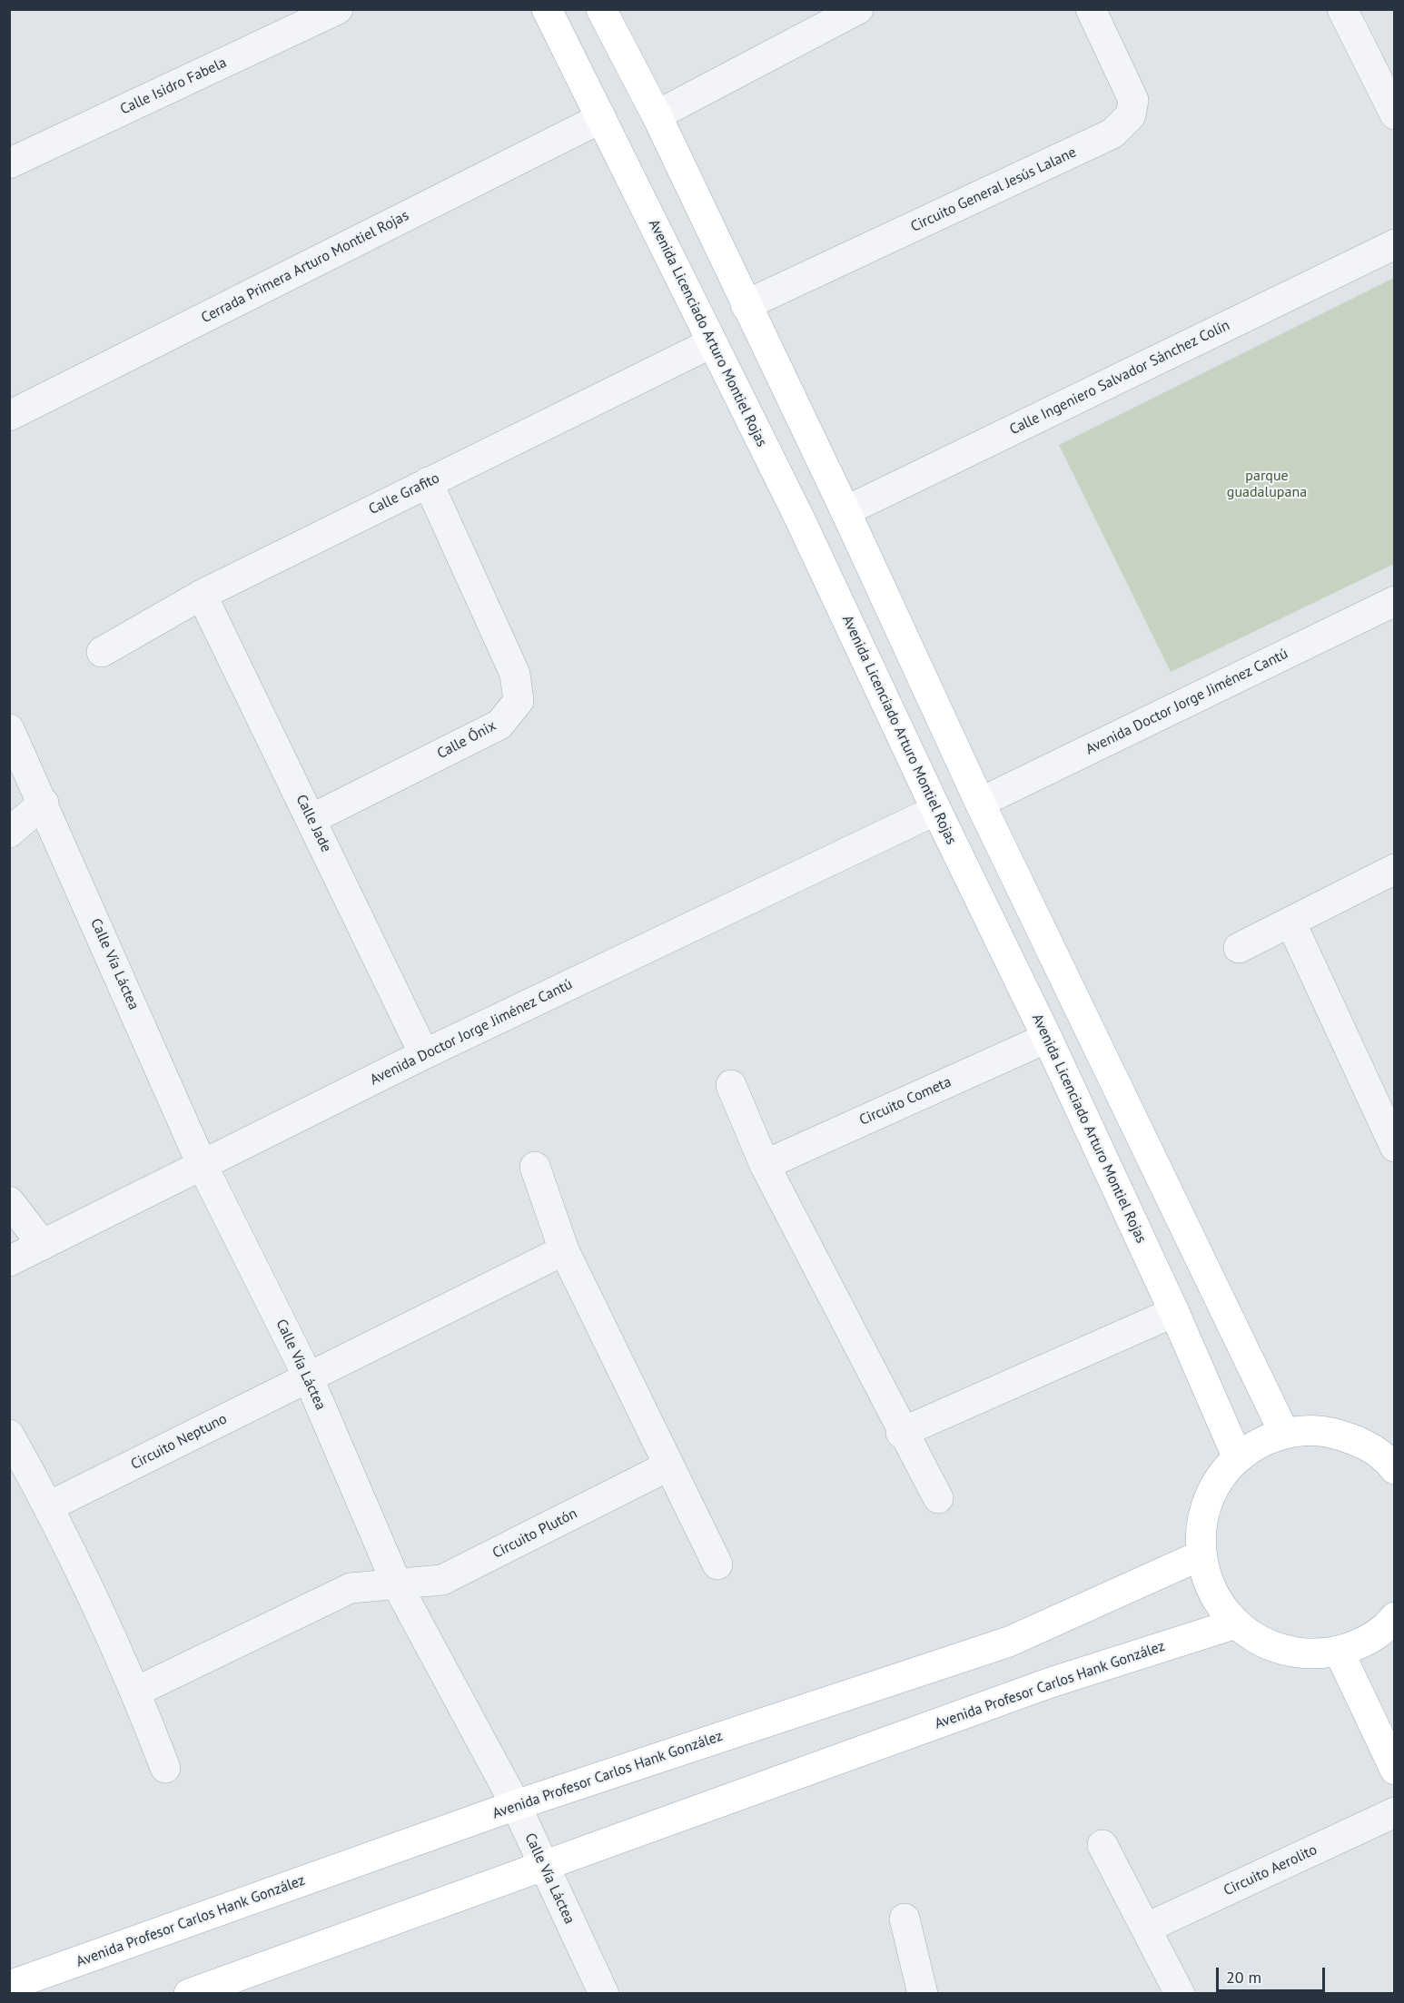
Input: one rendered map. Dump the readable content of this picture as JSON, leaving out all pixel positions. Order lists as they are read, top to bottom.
{
  "streets": {
    "main road": ["Avenida Licenciado Arturo Montiel Rojas", "Avenida Profesor Carlos Hank González"],
    "street": [
      "Calle Isidro Fabela",
      "Circuito General Jesús Lalane",
      "Cerrada Primera Arturo Montiel Rojas",
      "Calle Ingeniero Salvador Sánchez Colín",
      "Calle Grafito",
      "Avenida Doctor Jorge Jiménez Cantú",
      "Calle Ónix",
      "Calle Jade",
      "Calle Vía Láctea",
      "Circuito Cometa",
      "Circuito Neptuno",
      "Circuito Plutón",
      "Circuito Aerolito"
    ]
  },
  "crossings": [
    ["Cerrada Primera Arturo Montiel Rojas", "Avenida Licenciado Arturo Montiel Rojas"],
    ["Avenida Licenciado Arturo Montiel Rojas", "Calle Grafito"],
    ["Avenida Licenciado Arturo Montiel Rojas", "Avenida Doctor Jorge Jiménez Cantú"],
    ["Avenida Licenciado Arturo Montiel Rojas", "Circuito Cometa"],
    ["Calle Grafito", "Calle Ónix"],
    ["Calle Grafito", "Calle Jade"],
    ["Avenida Doctor Jorge Jiménez Cantú", "Calle Jade"],
    ["Avenida Doctor Jorge Jiménez Cantú", "Calle Vía Láctea"],
    ["Calle Ónix", "Calle Jade"],
    ["Calle Vía Láctea", "Circuito Neptuno"],
    ["Calle Vía Láctea", "Circuito Plutón"],
    ["Calle Vía Láctea", "Avenida Profesor Carlos Hank González"]
  ],
  "parks": ["parque guadalupana"],
  "scale_bar": "20 m"
}
